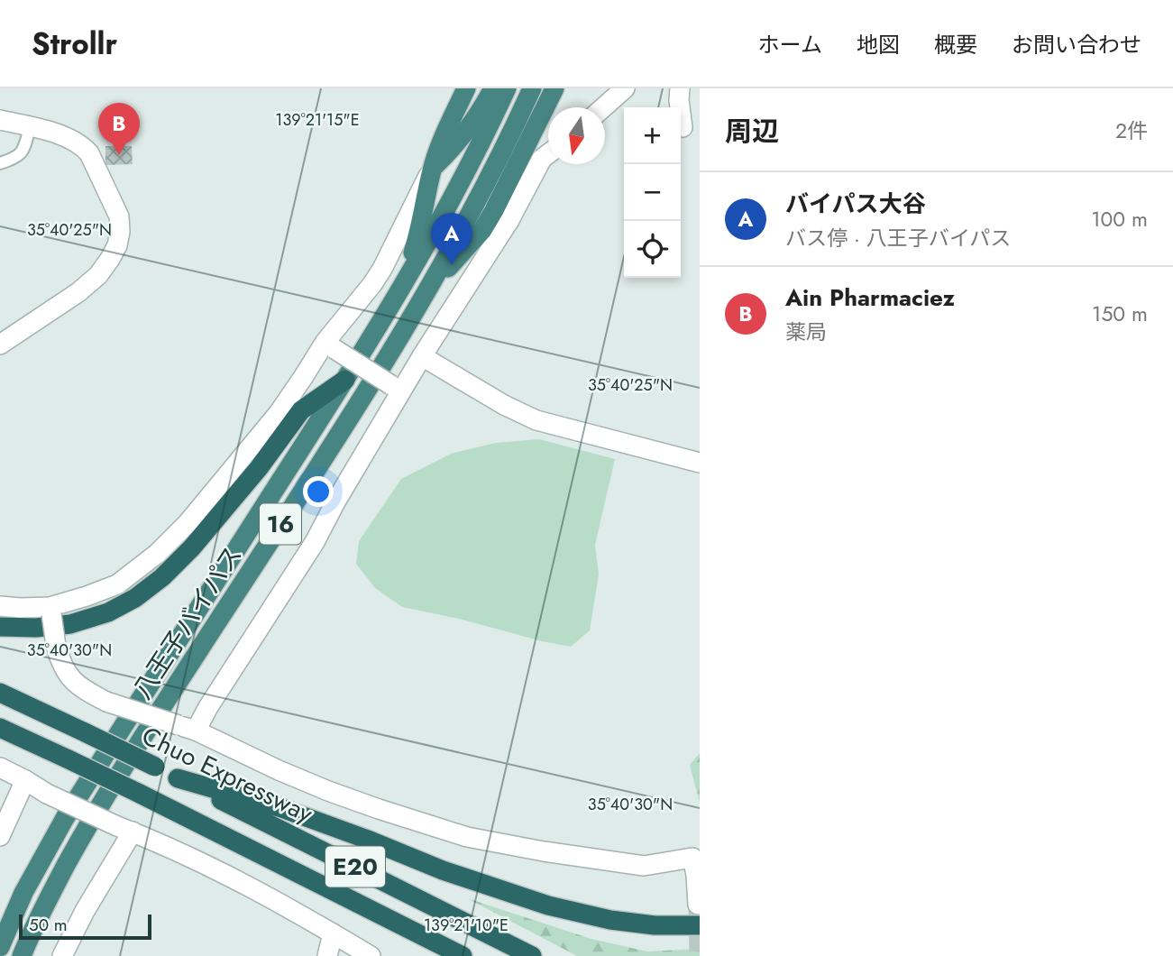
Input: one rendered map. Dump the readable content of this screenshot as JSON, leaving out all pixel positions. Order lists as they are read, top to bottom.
{
  "streets": {
    "highway": [
      "16",
      "八王子バイパス",
      "Chuo Expressway",
      "E20"
    ]
  },
  "crossings": [
    ["16", "八王子バイパス"]
  ],
  "scale_bar": "50 m",
  "north": "bottom",
  "page": {
    "header": "Strollr",
    "nav": [
      "ホーム",
      "地図",
      "概要",
      "お問い合わせ"
    ],
    "heading": ["周辺", "2件"],
    "pins": ["B", "A"],
    "map_buttons": ["+", "−"],
    "list": [
      {
        "mark": "A",
        "name": "バイパス大谷",
        "note": "バス停 · 八王子バイパス",
        "value": "100 m"
      },
      {
        "mark": "B",
        "name": "Ain Pharmaciez",
        "note": "薬局",
        "value": "150 m"
      }
    ],
    "scale": "50 m"
  },
  "coordinates": [
    "139°21'15\"E",
    "35°40'25\"N",
    "35°40'30\"N",
    "139°21'10\"E"
  ]
}
